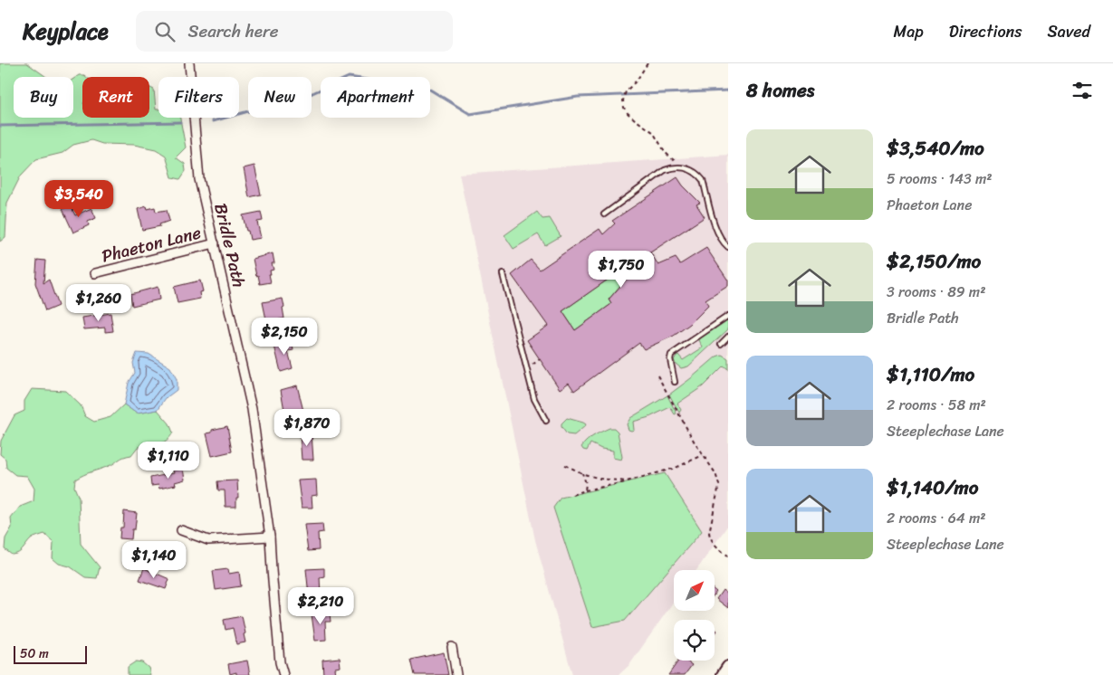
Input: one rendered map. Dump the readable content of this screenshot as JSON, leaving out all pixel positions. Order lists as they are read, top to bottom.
{
  "streets": {
    "street": ["Phaeton Lane", "Bridle Path"]
  },
  "crossings": [
    ["Phaeton Lane", "Bridle Path"]
  ],
  "scale_bar": "50 m",
  "north": "top right",
  "page": {
    "header": "Keyplace",
    "search": "Search here",
    "nav": ["Map", "Directions", "Saved"],
    "heading": "8 homes",
    "chip": [
      "Buy",
      "Rent",
      "Filters",
      "New",
      "Apartment"
    ],
    "list": [
      {
        "name": "$3,540/mo",
        "note": "5 rooms · 143 m² · Phaeton Lane"
      },
      {
        "name": "$2,150/mo",
        "note": "3 rooms · 89 m² · Bridle Path"
      },
      {
        "name": "$1,110/mo",
        "note": "2 rooms · 58 m² · Steeplechase Lane"
      },
      {
        "name": "$1,140/mo",
        "note": "2 rooms · 64 m² · Steeplechase Lane"
      }
    ],
    "price": [
      "$3,540",
      "$1,750",
      "$1,260",
      "$2,150",
      "$1,870",
      "$1,110",
      "$1,140",
      "$2,210"
    ],
    "scale": "50 m"
  }
}
